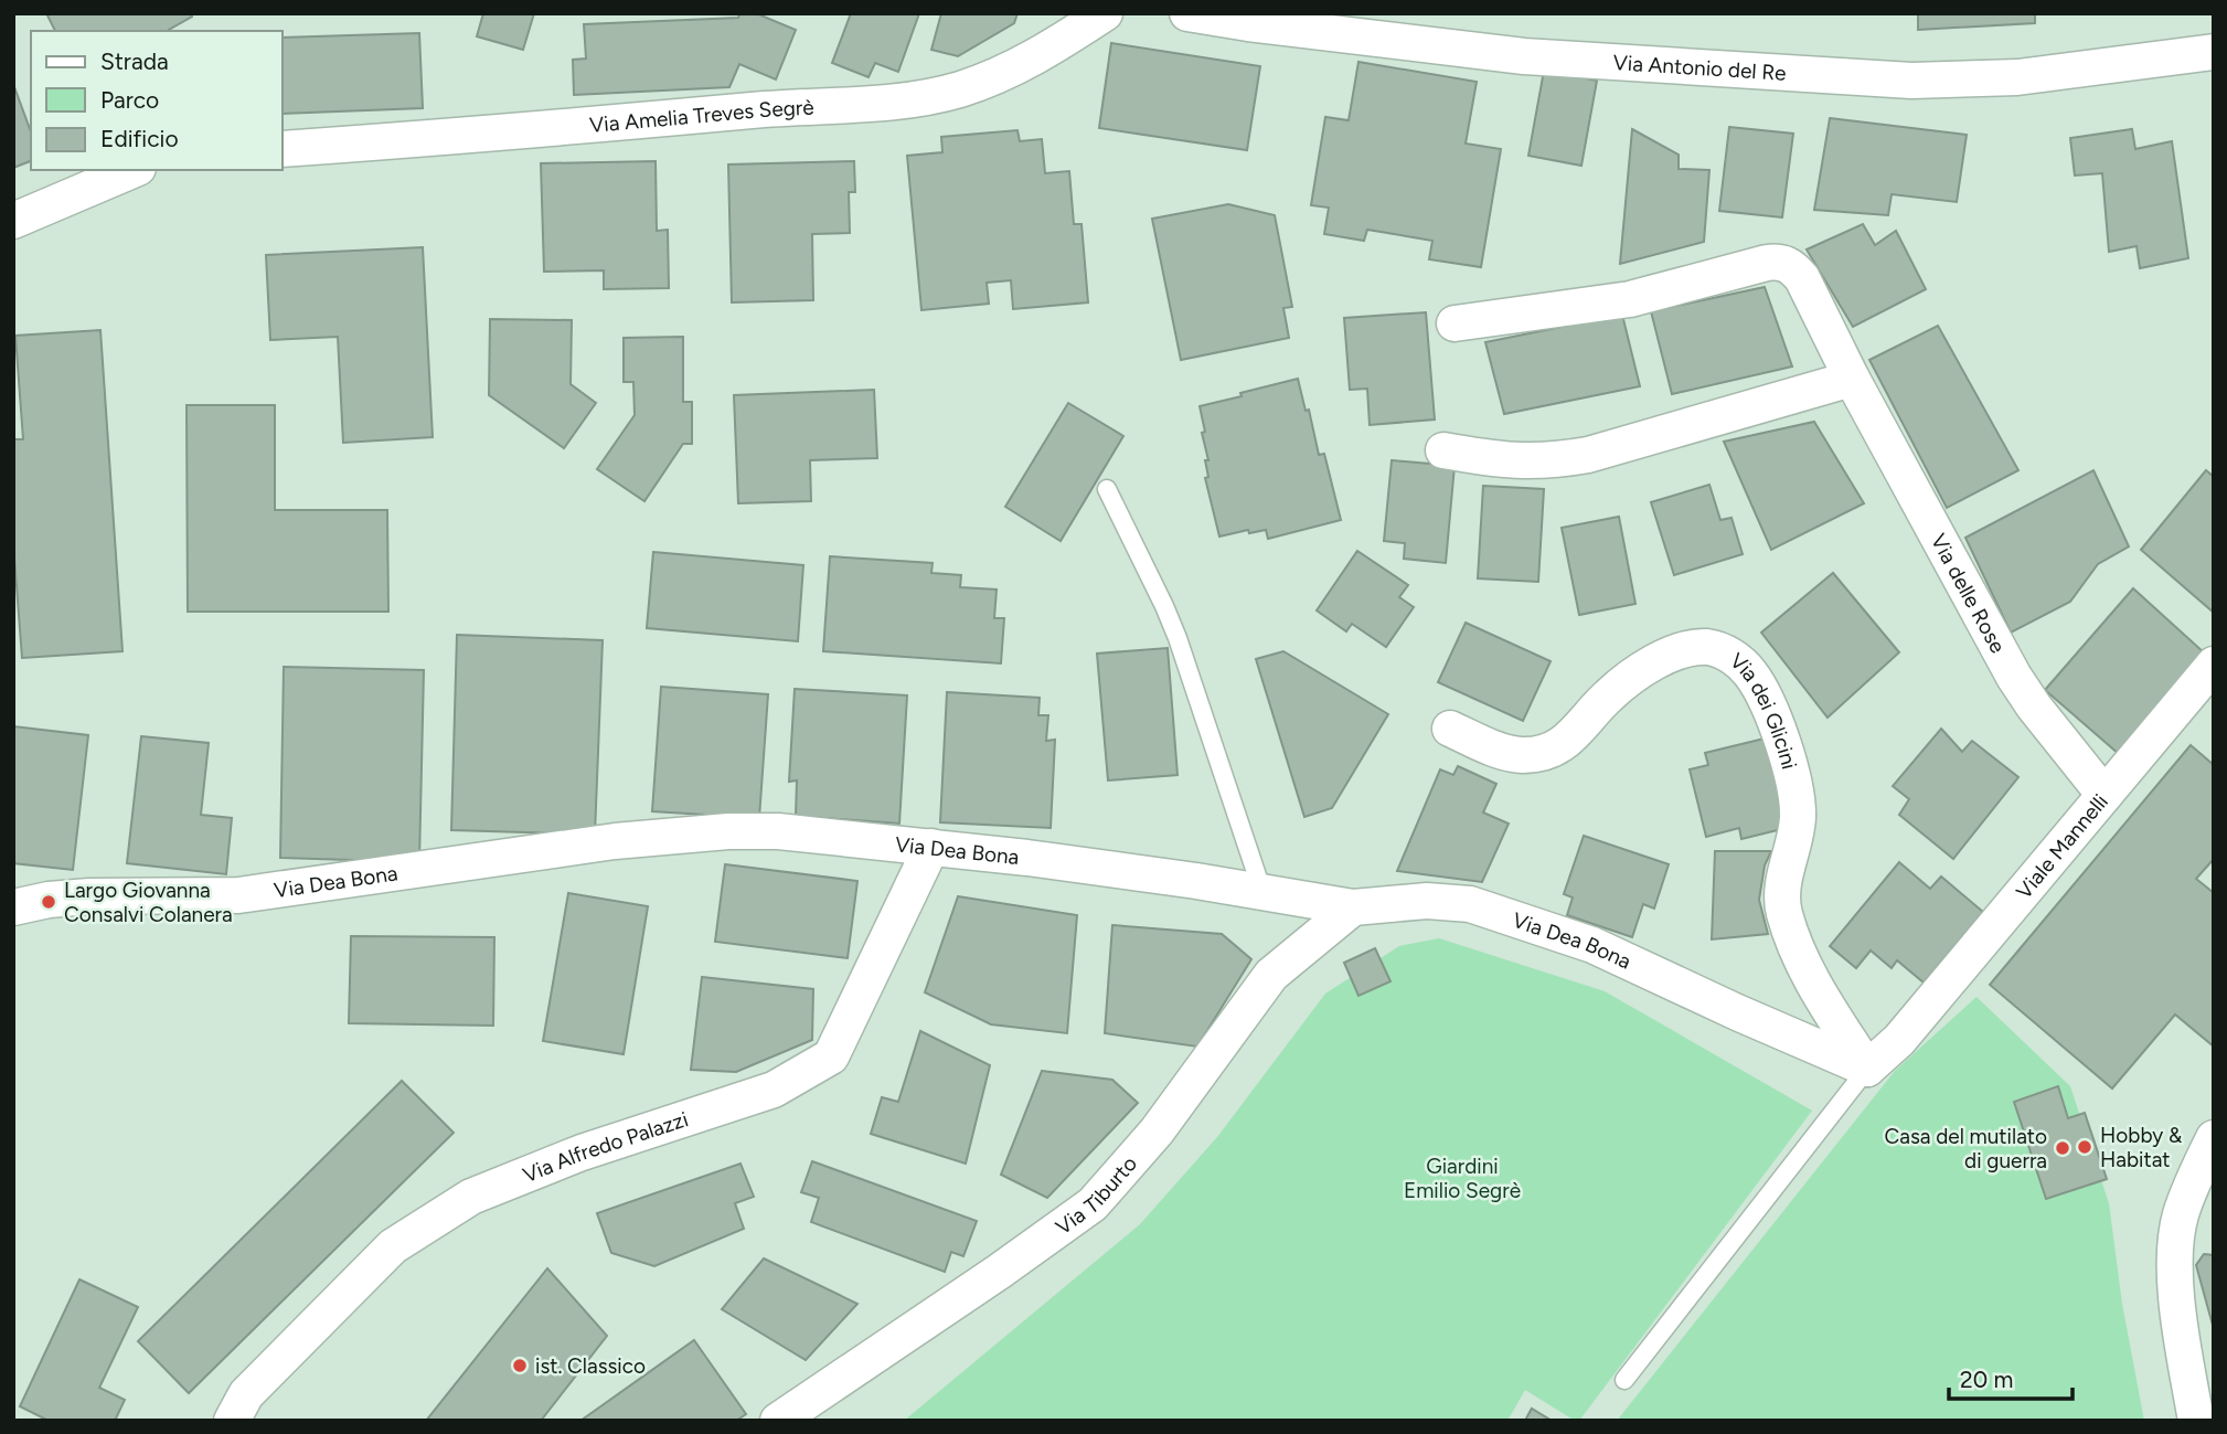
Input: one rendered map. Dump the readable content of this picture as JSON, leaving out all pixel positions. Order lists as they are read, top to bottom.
{
  "streets": {
    "street": [
      "Via Antonio del Re",
      "Via Amelia Treves Segrè",
      "Via delle Rose",
      "Via dei Glicini",
      "Viale Mannelli",
      "Via Dea Bona",
      "Via Alfredo Palazzi",
      "Via Tiburto"
    ]
  },
  "crossings": [
    ["Via delle Rose", "Viale Mannelli"],
    ["Via dei Glicini", "Viale Mannelli"],
    ["Via dei Glicini", "Via Dea Bona"],
    ["Viale Mannelli", "Via Dea Bona"],
    ["Via Dea Bona", "Via Alfredo Palazzi"],
    ["Via Dea Bona", "Via Tiburto"]
  ],
  "parks": ["Giardini Emilio Segrè"],
  "places": [
    "Largo Giovanna Consalvi Colanera",
    "Hobby & Habitat",
    "Casa del mutilato di guerra",
    "ist. Classico"
  ],
  "legend": ["Strada", "Parco", "Edificio"],
  "scale_bar": "20 m"
}
